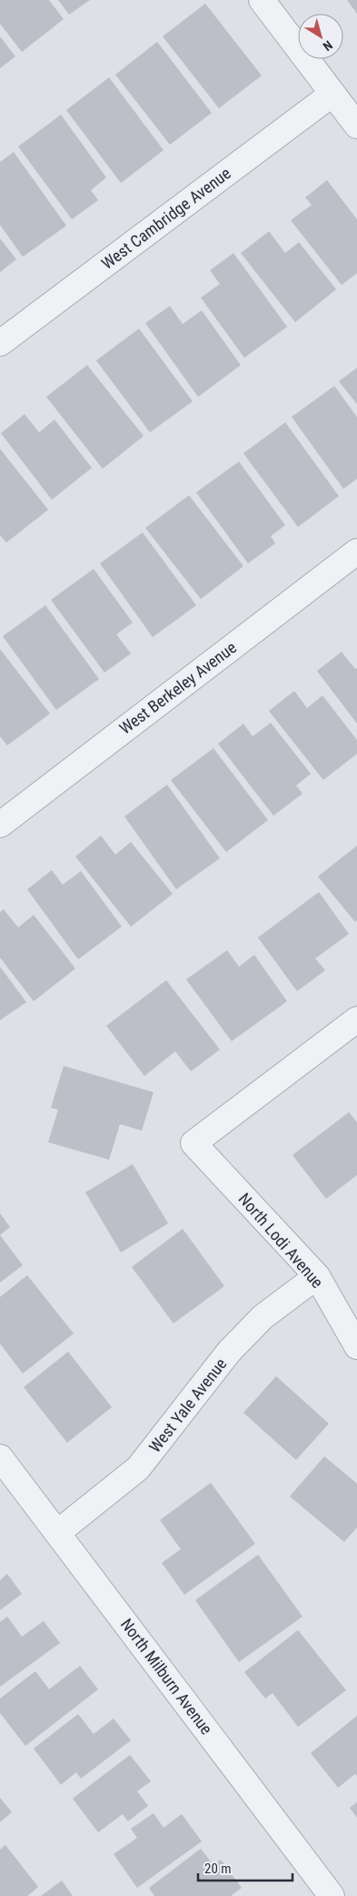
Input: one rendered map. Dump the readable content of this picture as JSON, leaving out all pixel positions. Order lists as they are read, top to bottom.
{
  "streets": {
    "street": [
      "West Cambridge Avenue",
      "West Berkeley Avenue",
      "North Lodi Avenue",
      "West Yale Avenue",
      "North Milburn Avenue"
    ]
  },
  "crossings": [
    ["North Lodi Avenue", "West Yale Avenue"],
    ["West Yale Avenue", "North Milburn Avenue"]
  ],
  "scale_bar": "20 m",
  "north": "bottom right"
}
